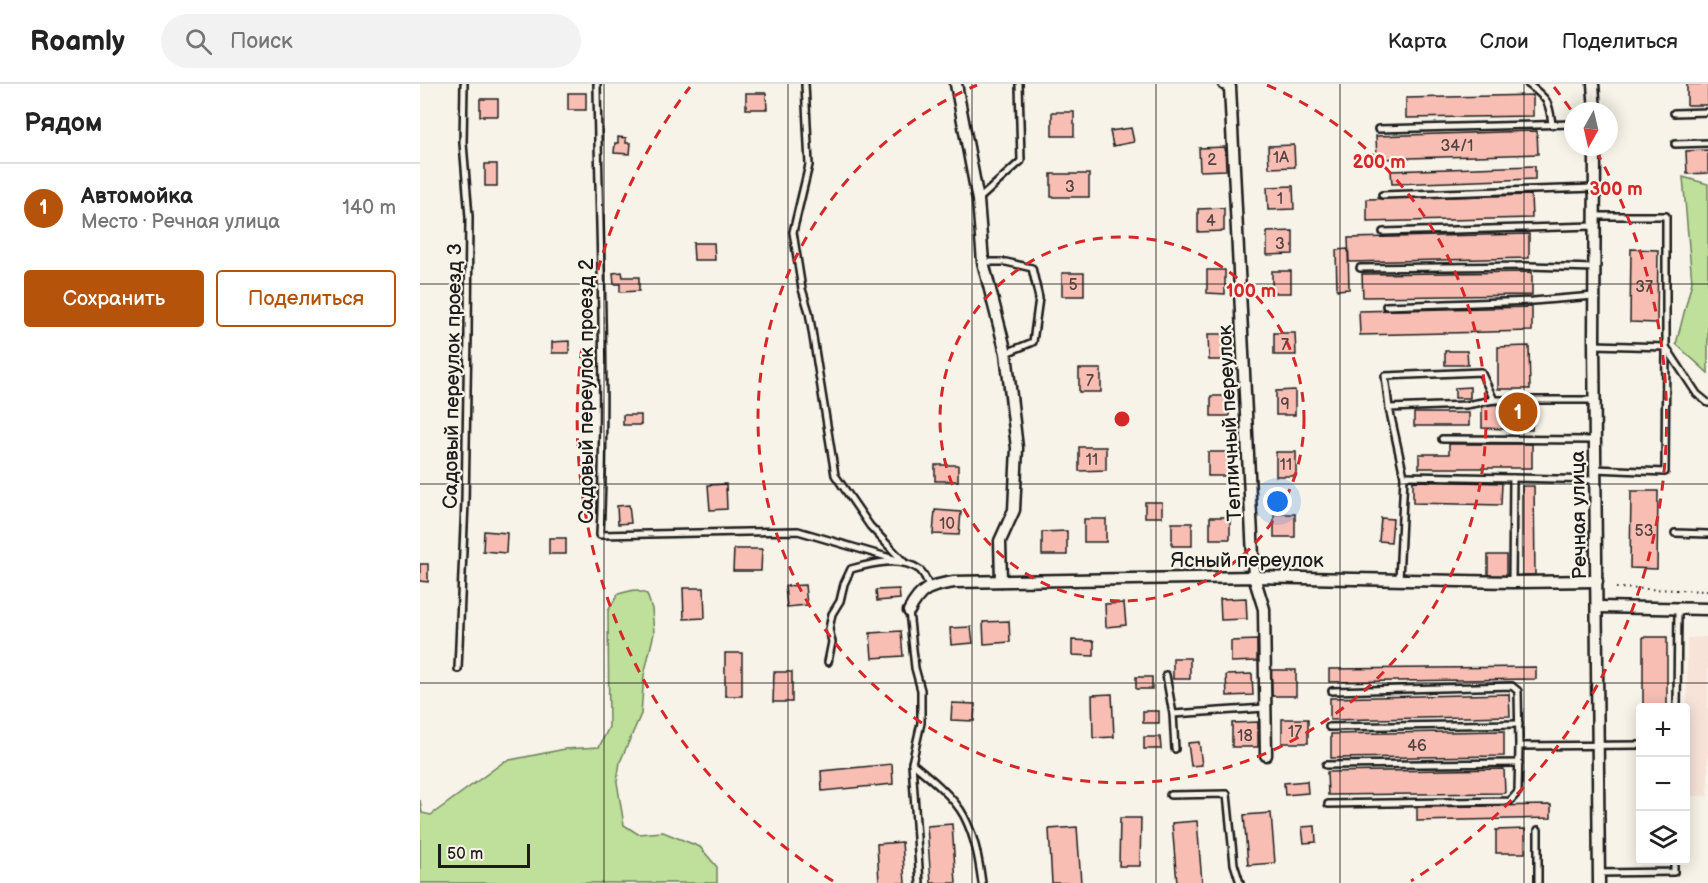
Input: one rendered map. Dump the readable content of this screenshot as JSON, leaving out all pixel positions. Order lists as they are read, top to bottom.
{
  "streets": {
    "street": ["Тепличный переулок", "Речная улица", "Ясный переулок"],
    "lane": ["Садовый переулок проезд 3", "Садовый переулок проезд 2"]
  },
  "crossings": [
    ["Тепличный переулок", "Ясный переулок"],
    ["Речная улица", "Ясный переулок"]
  ],
  "house_numbers": [
    "34/1",
    "1А",
    "2",
    "3",
    "1",
    "4",
    "3",
    "5",
    "37",
    "7",
    "7",
    "9",
    "11",
    "11",
    "10",
    "53",
    "17",
    "18",
    "46"
  ],
  "scale_bar": "50 m",
  "north": "bottom",
  "page": {
    "header": "Roamly",
    "search": "Поиск",
    "nav": ["Карта", "Слои", "Поделиться"],
    "heading": "Рядом",
    "list": [
      {
        "mark": "1",
        "name": "Автомойка",
        "note": "Место · Речная улица",
        "value": "140 m"
      }
    ],
    "buttons": ["Сохранить", "Поделиться"],
    "pins": "1",
    "map_buttons": ["+", "−"],
    "scale": "50 m"
  },
  "rings": ["200 m", "300 m", "100 m"]
}
